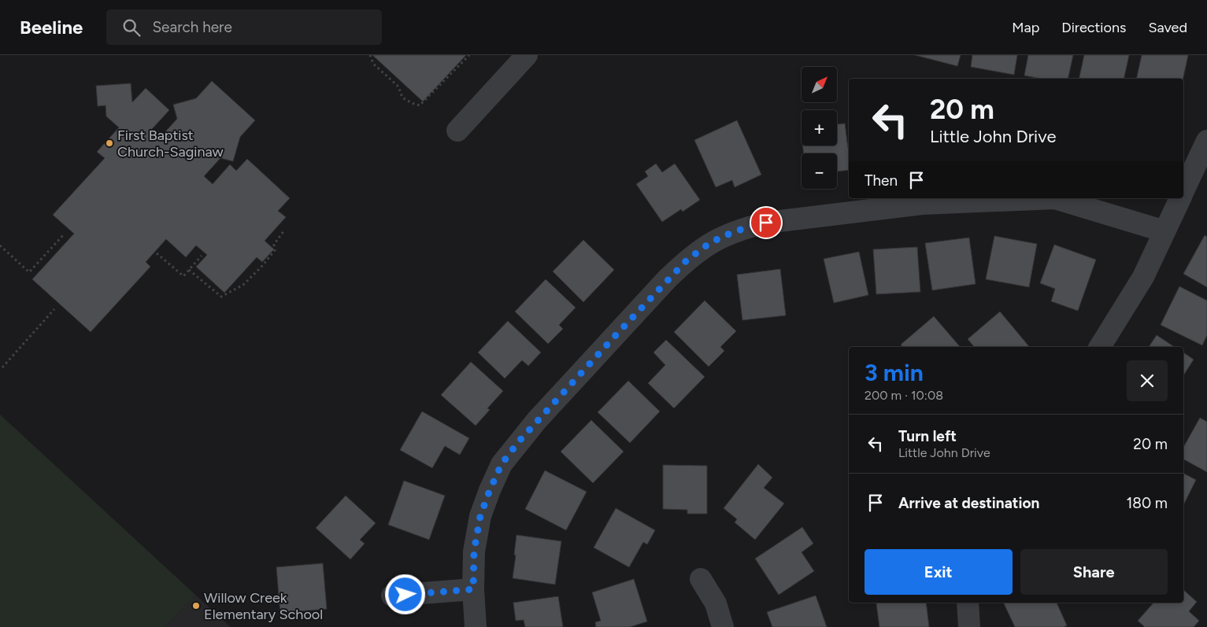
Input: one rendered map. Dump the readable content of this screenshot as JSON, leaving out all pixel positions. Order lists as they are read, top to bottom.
{
  "places": ["First Baptist Church-Saginaw", "Willow Creek Elementary School"],
  "north": "top right",
  "page": {
    "header": "Beeline",
    "search": "Search here",
    "nav": ["Map", "Directions", "Saved"],
    "map_buttons": ["+", "−"],
    "turn": ["20 m", "Little John Drive"],
    "then": "Then",
    "heading": ["3 min", "200 m · 10:08"],
    "list": [
      {
        "name": "Turn left",
        "note": "Little John Drive",
        "value": "20 m"
      },
      {
        "name": "Arrive at destination",
        "value": "180 m"
      }
    ],
    "buttons": ["Exit", "Share"]
  }
}
